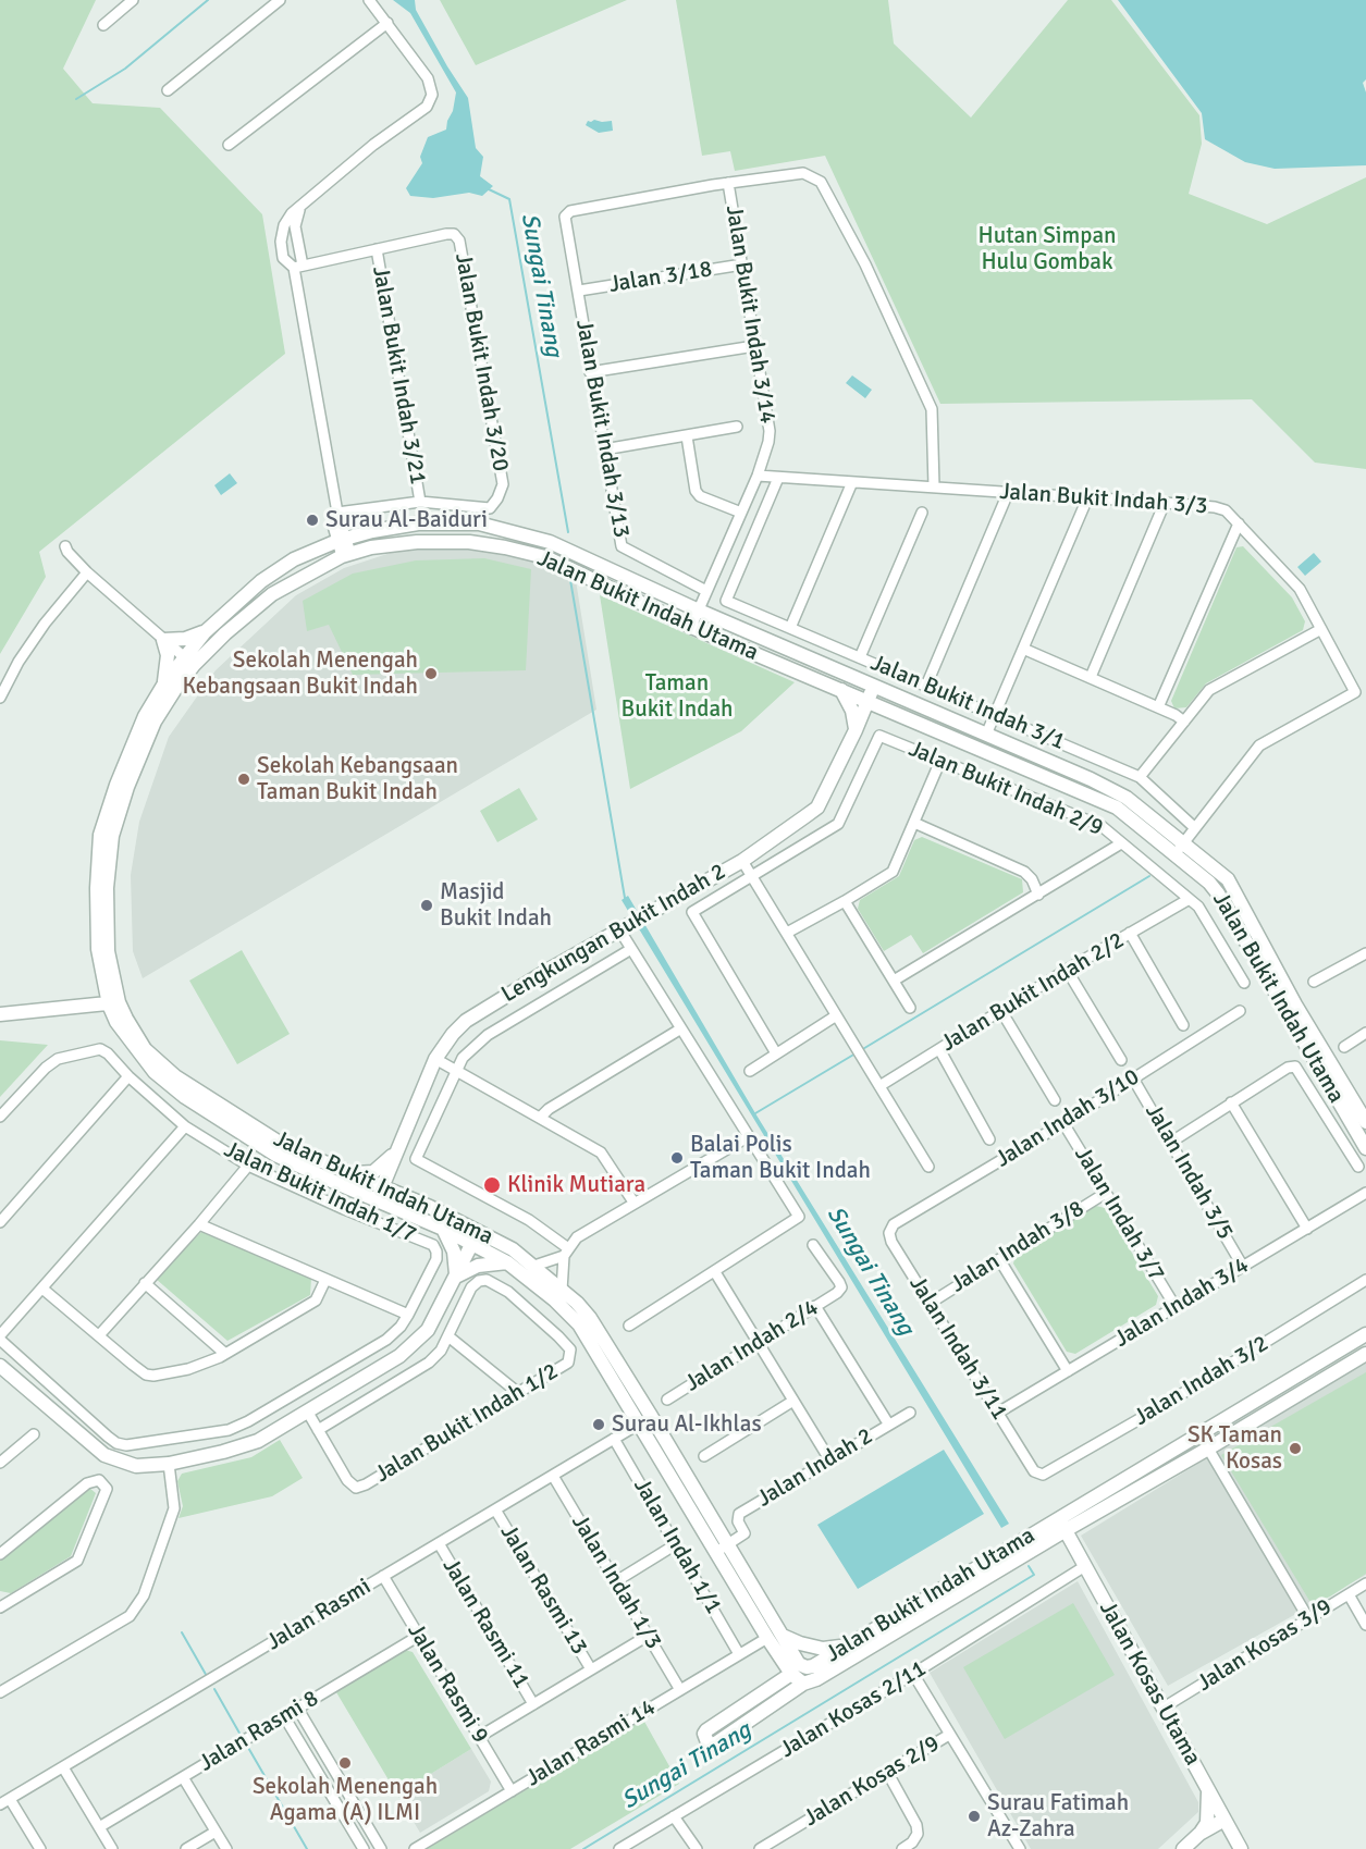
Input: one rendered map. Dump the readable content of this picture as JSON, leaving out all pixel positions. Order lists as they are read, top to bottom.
{
  "streets": {
    "street": [
      "Jalan 3/18",
      "Jalan Bukit Indah 3/14",
      "Jalan Bukit Indah 3/20",
      "Jalan Bukit Indah 3/21",
      "Jalan Bukit Indah 3/13",
      "Jalan Bukit Indah 3/3",
      "Jalan Bukit Indah Utama",
      "Jalan Bukit Indah 3/1",
      "Jalan Bukit Indah 2/9",
      "Lengkungan Bukit Indah 2",
      "Jalan Bukit Indah 2/2",
      "Jalan Indah 3/10",
      "Jalan Indah 3/5",
      "Jalan Bukit Indah 1/7",
      "Jalan Indah 3/7",
      "Jalan Indah 3/8",
      "Jalan Indah 3/4",
      "Jalan Indah 2/4",
      "Jalan Indah 3/11",
      "Jalan Indah 3/2",
      "Jalan Bukit Indah 1/2",
      "Jalan Indah 2",
      "Jalan Indah 1/1",
      "Jalan Indah 1/3",
      "Jalan Rasmi 13",
      "Jalan Rasmi",
      "Jalan Rasmi 11",
      "Jalan Kosas 3/9",
      "Jalan Rasmi 9",
      "Jalan Kosas Utama",
      "Jalan Kosas 2/11",
      "Jalan Rasmi 8",
      "Jalan Rasmi 14",
      "Jalan Kosas 2/9"
    ]
  },
  "crossings": [
    ["Jalan 3/18", "Jalan Bukit Indah 3/14"],
    ["Jalan 3/18", "Jalan Bukit Indah 3/13"],
    ["Jalan Bukit Indah 3/14", "Jalan Bukit Indah 3/13"],
    ["Jalan Bukit Indah 3/14", "Jalan Bukit Indah 3/3"],
    ["Jalan Bukit Indah 3/14", "Jalan Bukit Indah Utama"],
    ["Jalan Bukit Indah 3/20", "Jalan Bukit Indah 3/21"],
    ["Jalan Bukit Indah 3/3", "Jalan Bukit Indah 3/1"],
    ["Jalan Bukit Indah Utama", "Lengkungan Bukit Indah 2"],
    ["Jalan Bukit Indah Utama", "Jalan Indah 2"],
    ["Jalan Bukit Indah Utama", "Jalan Rasmi"],
    ["Jalan Bukit Indah Utama", "Jalan Kosas Utama"],
    ["Jalan Bukit Indah Utama", "Jalan Rasmi 14"],
    ["Jalan Bukit Indah 2/9", "Jalan Bukit Indah 2/2"],
    ["Jalan Indah 3/10", "Jalan Indah 3/5"],
    ["Jalan Indah 3/10", "Jalan Indah 3/7"],
    ["Jalan Indah 3/10", "Jalan Indah 3/11"],
    ["Jalan Indah 3/5", "Jalan Indah 3/4"],
    ["Jalan Indah 3/7", "Jalan Indah 3/8"],
    ["Jalan Indah 3/7", "Jalan Indah 3/4"],
    ["Jalan Indah 3/8", "Jalan Indah 3/11"],
    ["Jalan Indah 3/4", "Jalan Indah 3/11"],
    ["Jalan Indah 3/11", "Jalan Indah 3/2"],
    ["Jalan Indah 1/1", "Jalan Rasmi"],
    ["Jalan Indah 1/1", "Jalan Rasmi 14"],
    ["Jalan Indah 1/3", "Jalan Rasmi"],
    ["Jalan Indah 1/3", "Jalan Rasmi 14"],
    ["Jalan Rasmi 13", "Jalan Rasmi"],
    ["Jalan Rasmi", "Jalan Rasmi 11"],
    ["Jalan Rasmi", "Jalan Rasmi 9"],
    ["Jalan Kosas 3/9", "Jalan Kosas Utama"],
    ["Jalan Rasmi 9", "Jalan Rasmi 8"],
    ["Jalan Rasmi 9", "Jalan Rasmi 14"],
    ["Jalan Kosas Utama", "Jalan Kosas 2/11"]
  ],
  "water": ["Sungai Tinang"],
  "parks": ["Hutan Simpan Hulu Gombak", "Taman Bukit Indah"],
  "places": [
    "Surau Al-Baiduri",
    "Sekolah Menengah Kebangsaan Bukit Indah",
    "Sekolah Kebangsaan Taman Bukit Indah",
    "Masjid Bukit Indah",
    "Balai Polis Taman Bukit Indah",
    "Klinik Mutiara",
    "Surau Al-Ikhlas",
    "SK Taman Kosas",
    "Sekolah Menengah Agama (A) ILMI",
    "Surau Fatimah Az-Zahra"
  ]
}
